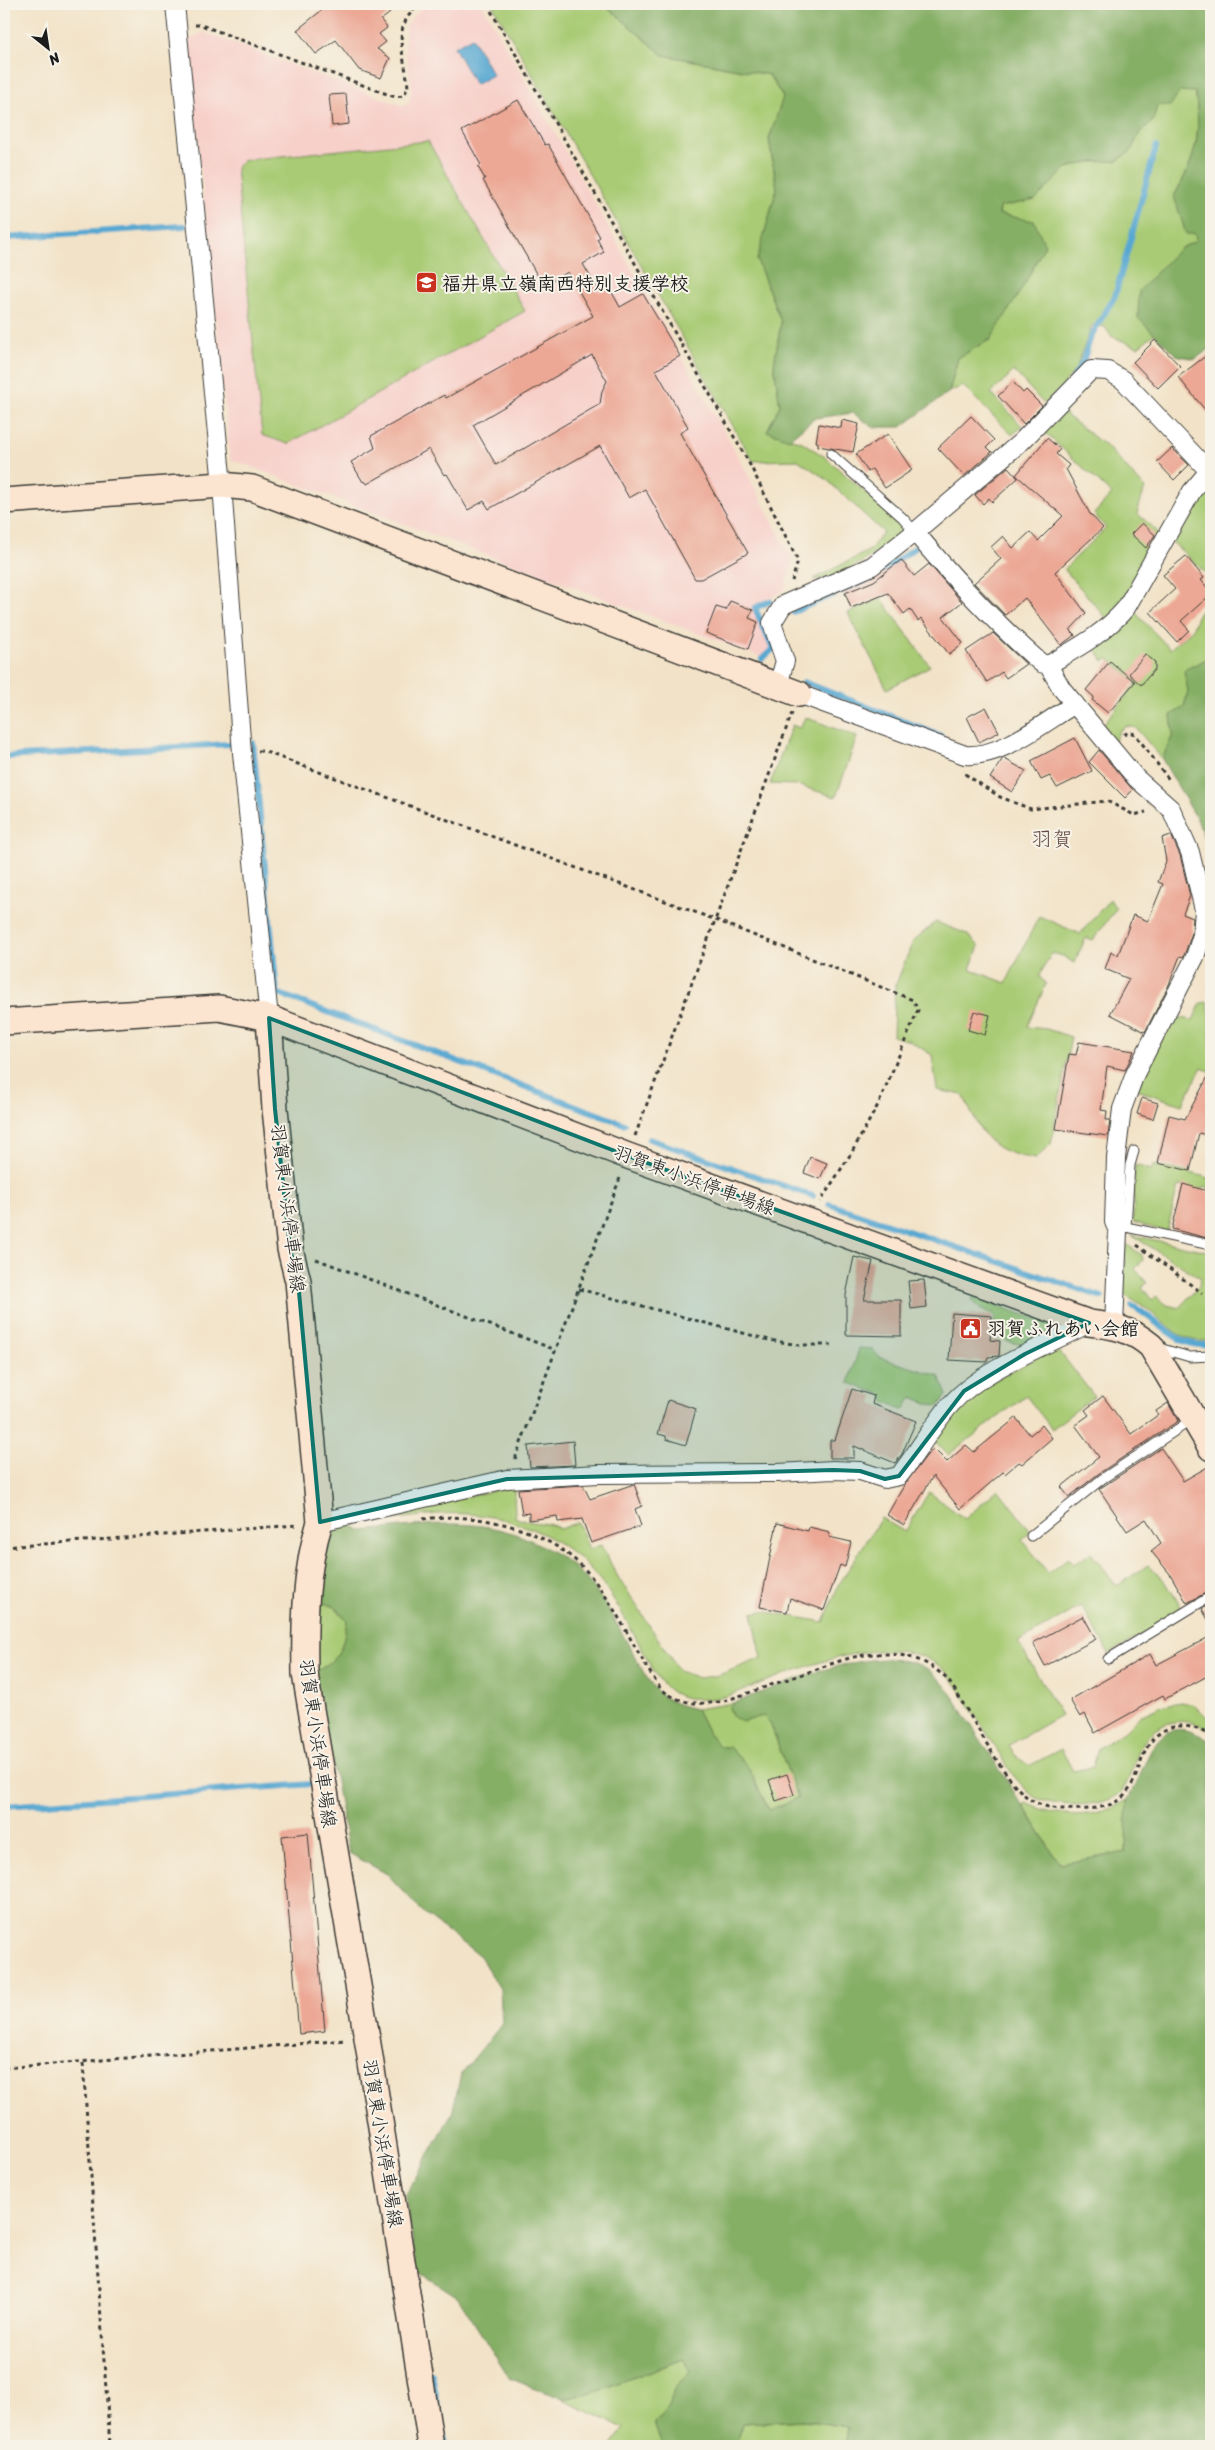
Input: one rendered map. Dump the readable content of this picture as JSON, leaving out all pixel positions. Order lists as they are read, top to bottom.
{
  "streets": {
    "main road": ["羽賀東小浜停車場線"]
  },
  "districts": ["羽賀"],
  "places": {
    "school or university": ["福井県立嶺南西特別支援学校"],
    "public building": ["羽賀ふれあい会館"]
  },
  "north": "bottom right"
}
